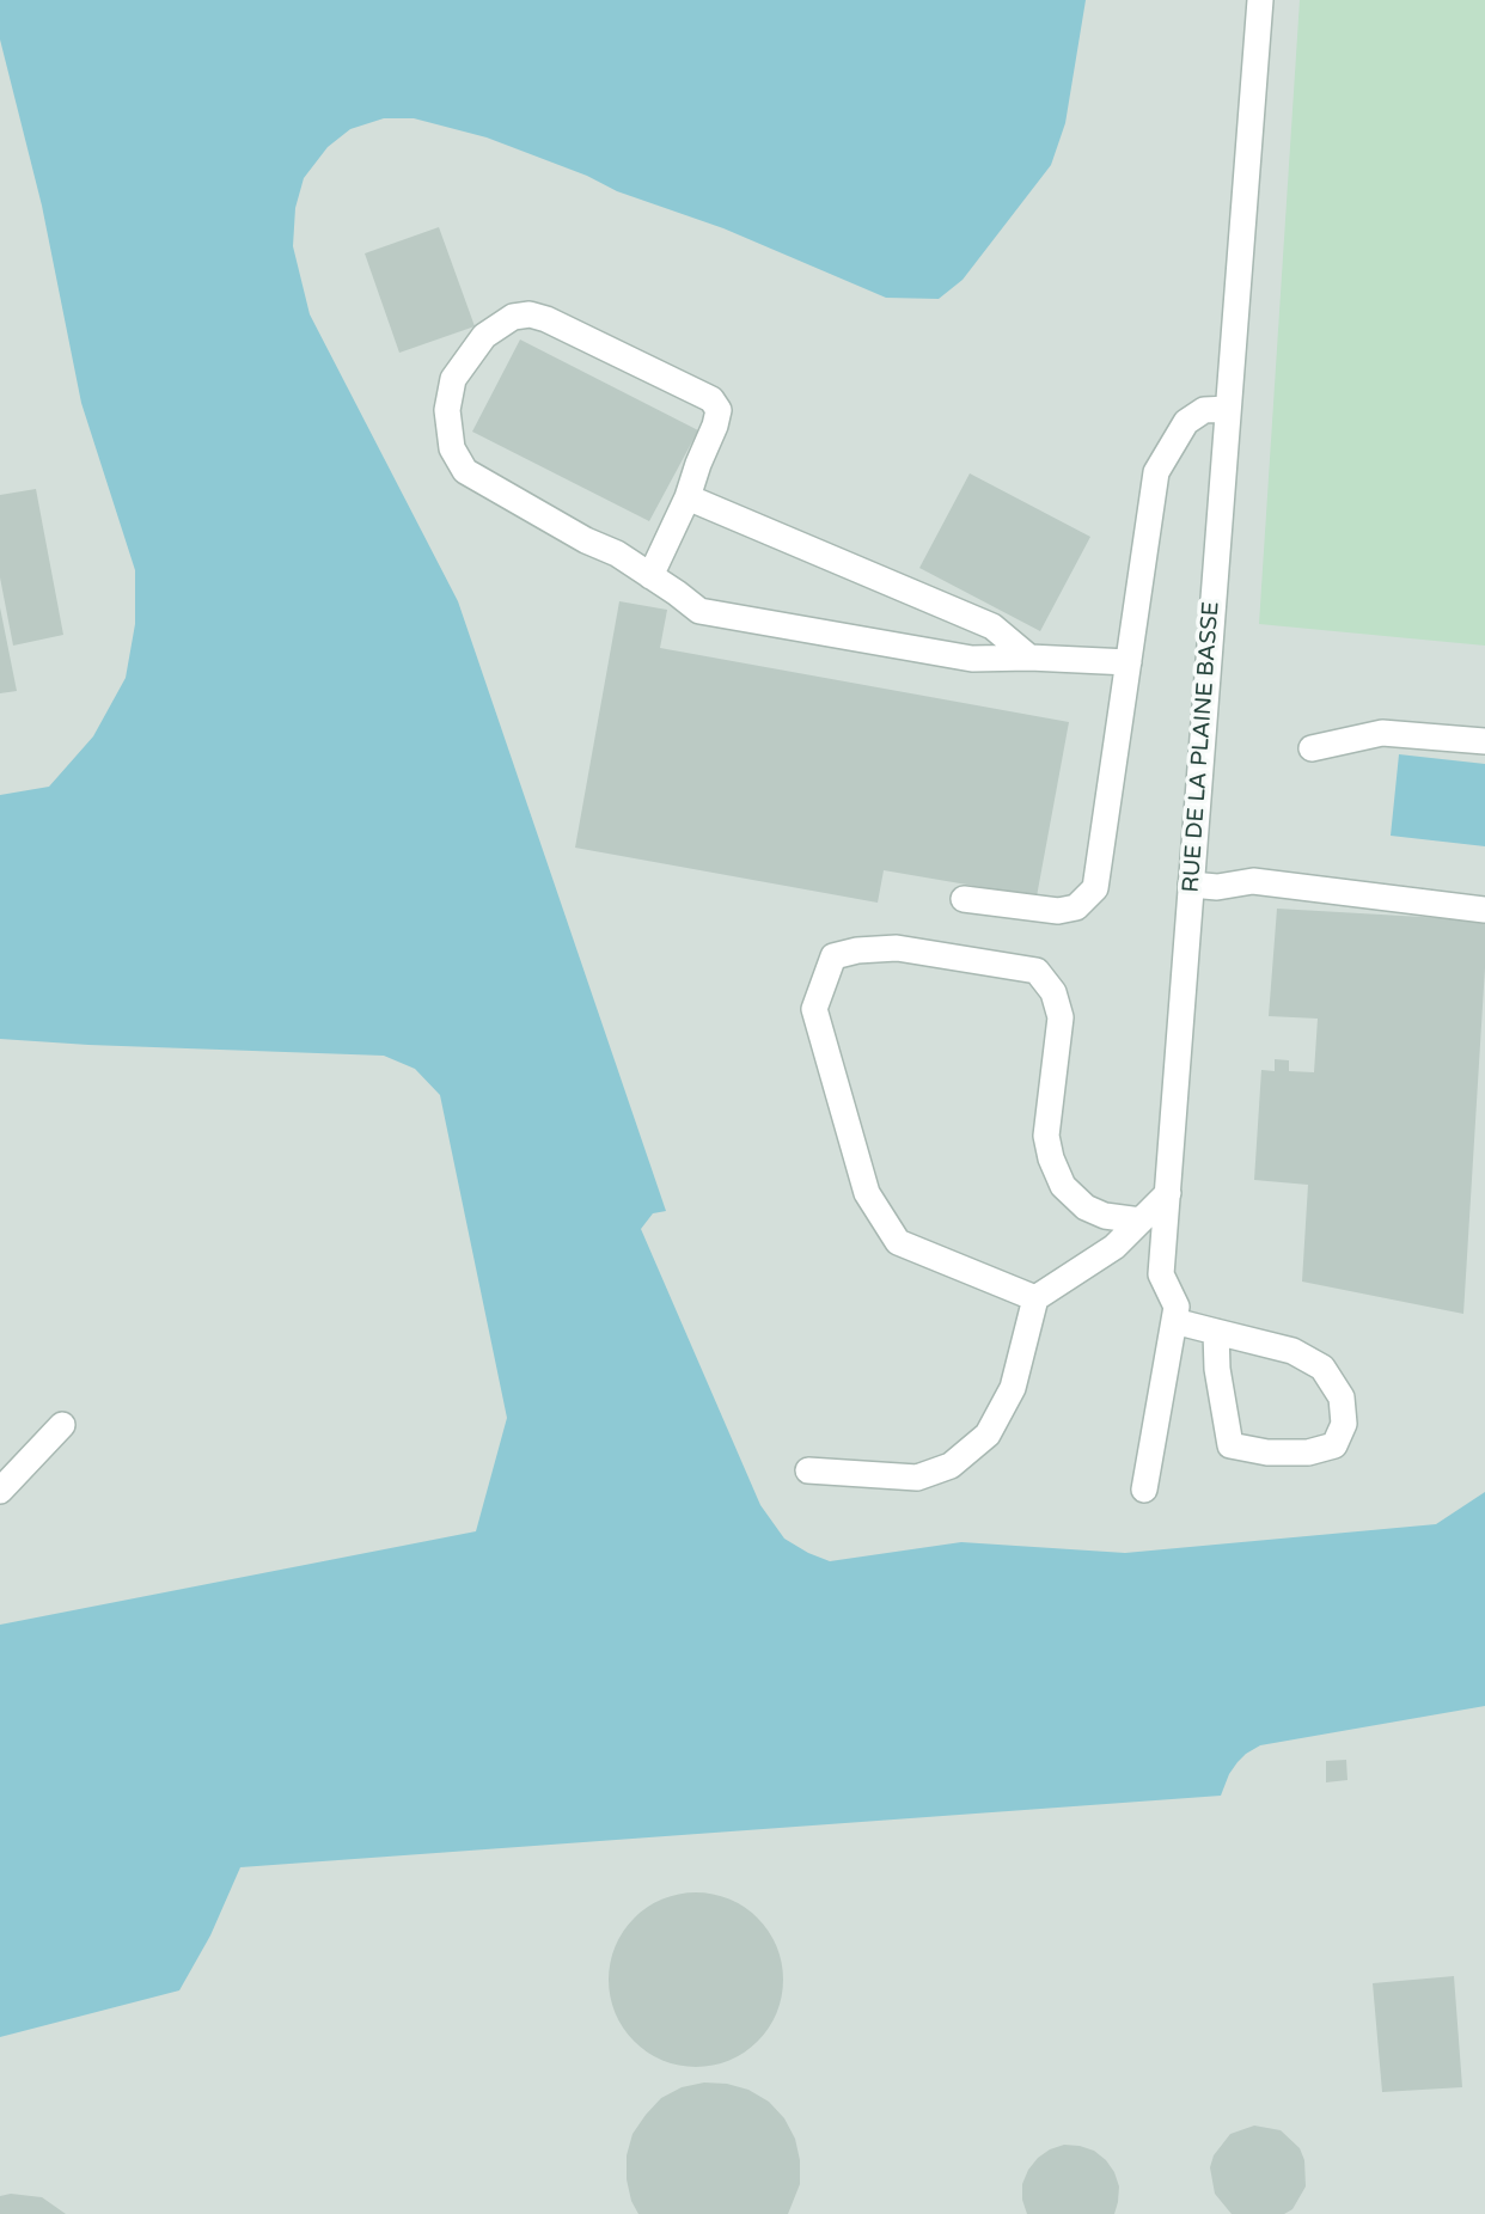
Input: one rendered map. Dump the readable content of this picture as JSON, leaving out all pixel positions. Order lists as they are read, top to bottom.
{
  "streets": {
    "street": ["RUE DE LA PLAINE BASSE"]
  }
}
